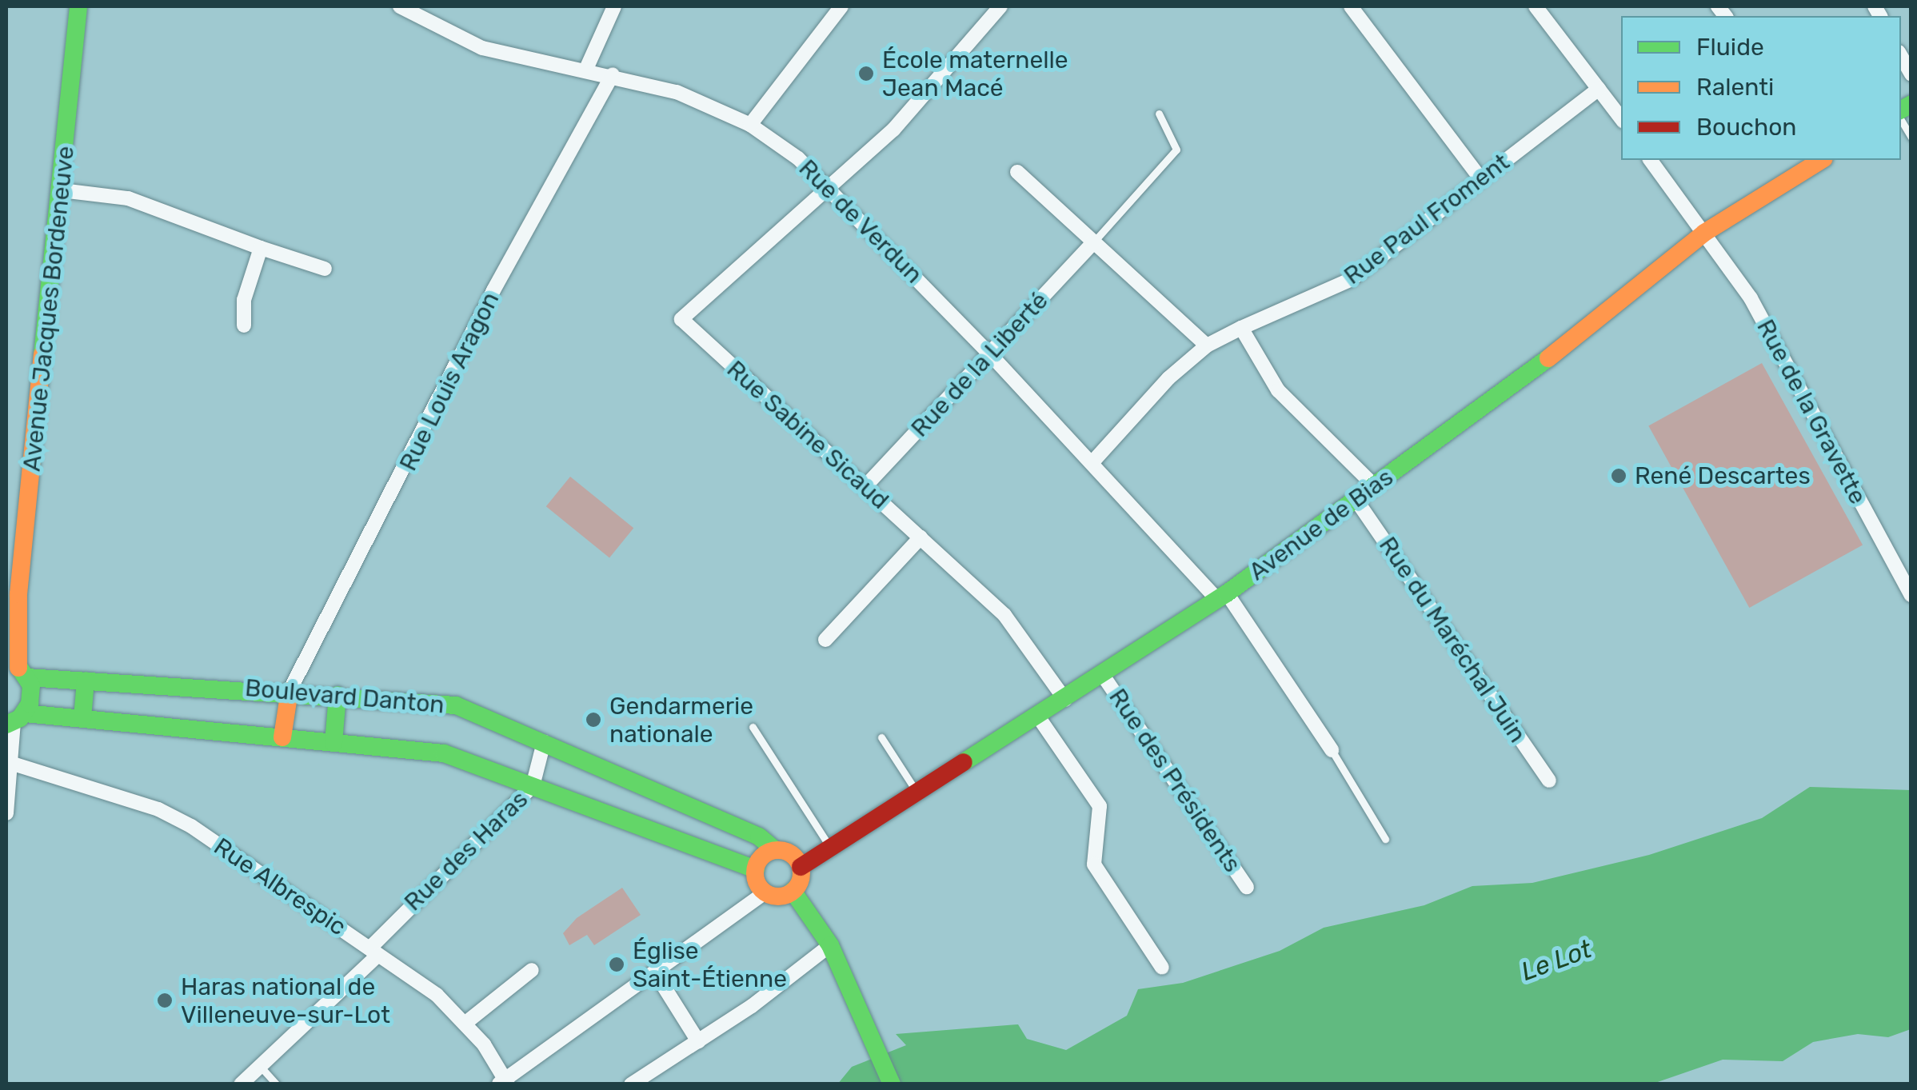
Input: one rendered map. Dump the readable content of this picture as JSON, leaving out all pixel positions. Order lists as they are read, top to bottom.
{
  "streets": {
    "main road": ["Avenue Jacques Bordeneuve", "Avenue de Bias", "Boulevard Danton"],
    "street": [
      "Rue Paul Froment",
      "Rue de Verdun",
      "Rue de la Liberté",
      "Rue Louis Aragon",
      "Rue de la Gravette",
      "Rue Sabine Sicaud",
      "Rue du Maréchal Juin",
      "Rue des Présidents",
      "Rue des Haras",
      "Rue Albrespic"
    ]
  },
  "crossings": [
    ["Rue de Verdun", "Rue de la Liberté"],
    ["Rue de Verdun", "Rue Louis Aragon"],
    ["Rue de Verdun", "Rue Sabine Sicaud"],
    ["Rue de Verdun", "Avenue de Bias"],
    ["Avenue Jacques Bordeneuve", "Boulevard Danton"],
    ["Rue de la Liberté", "Rue Sabine Sicaud"],
    ["Rue Louis Aragon", "Boulevard Danton"],
    ["Rue de la Gravette", "Avenue de Bias"],
    ["Rue Sabine Sicaud", "Avenue de Bias"],
    ["Avenue de Bias", "Rue du Maréchal Juin"],
    ["Avenue de Bias", "Boulevard Danton"],
    ["Avenue de Bias", "Rue des Présidents"],
    ["Boulevard Danton", "Rue des Haras"],
    ["Rue des Haras", "Rue Albrespic"]
  ],
  "water": ["Le Lot"],
  "places": [
    "École maternelle Jean Macé",
    "René Descartes",
    "Gendarmerie nationale",
    "Église Saint-Étienne",
    "Haras national de Villeneuve-sur-Lot"
  ],
  "legend": ["Fluide", "Ralenti", "Bouchon"]
}
